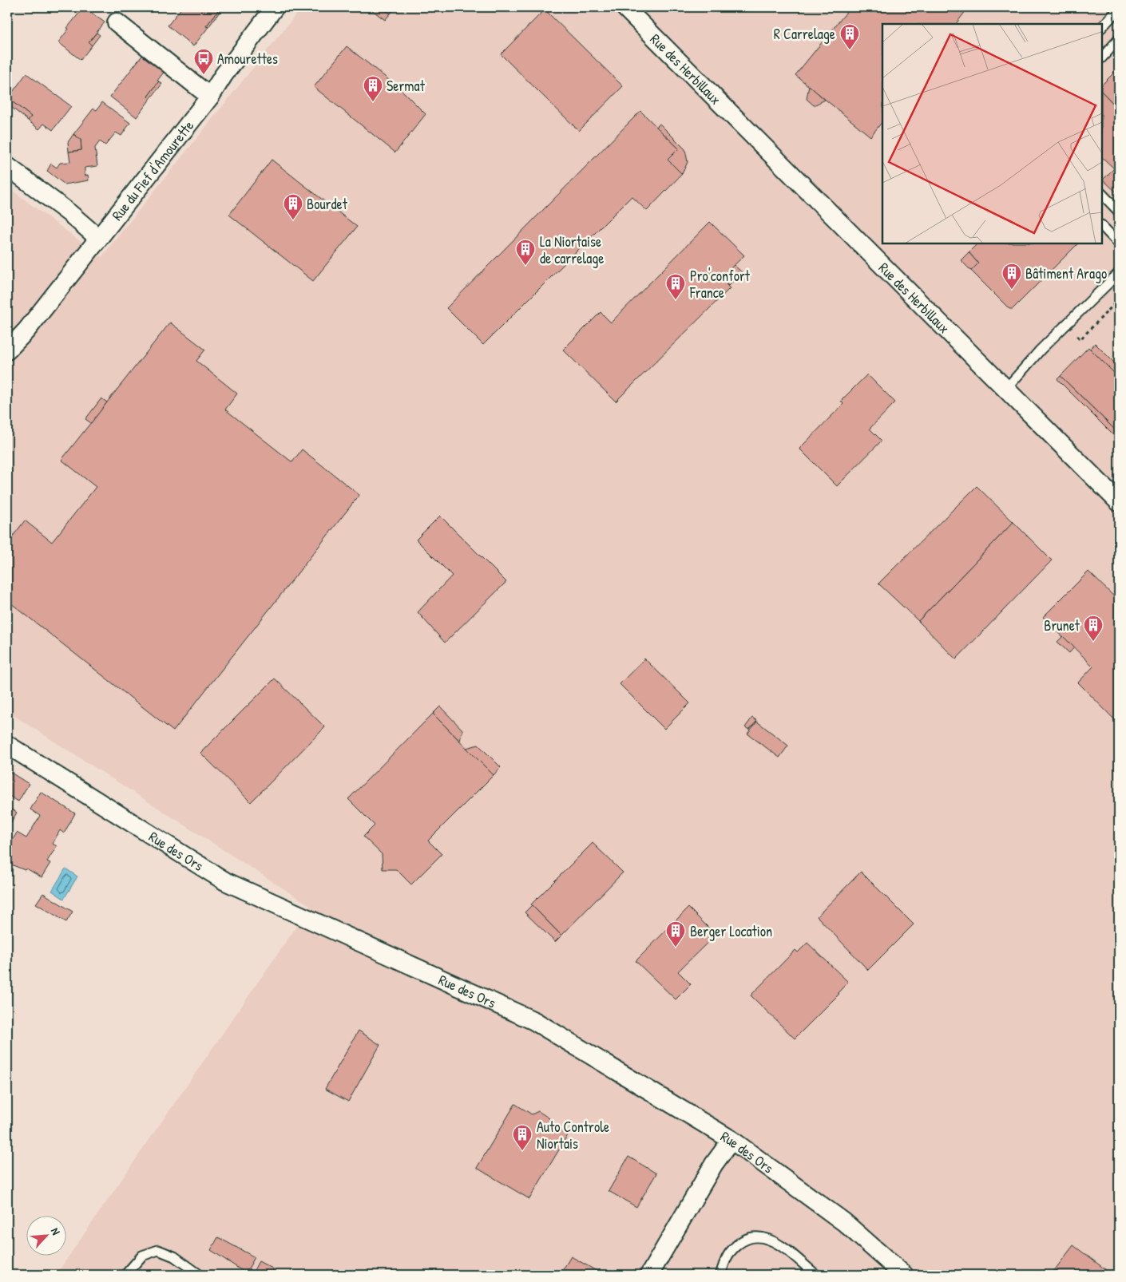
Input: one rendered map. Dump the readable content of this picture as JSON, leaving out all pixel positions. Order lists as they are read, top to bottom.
{
  "streets": {
    "street": ["Rue des Herbillaux", "Rue du Fief d'Amourette", "Rue des Ors"]
  },
  "places": {
    "building": [
      "R Carrelage",
      "Sermat",
      "Bourdet",
      "La Niortaise de carrelage",
      "Bâtiment Arago",
      "Pro'confort France",
      "Brunet",
      "Berger Location",
      "Auto Controle Niortais"
    ],
    "bus stop": ["Amourettes"]
  },
  "north": "top right"
}
